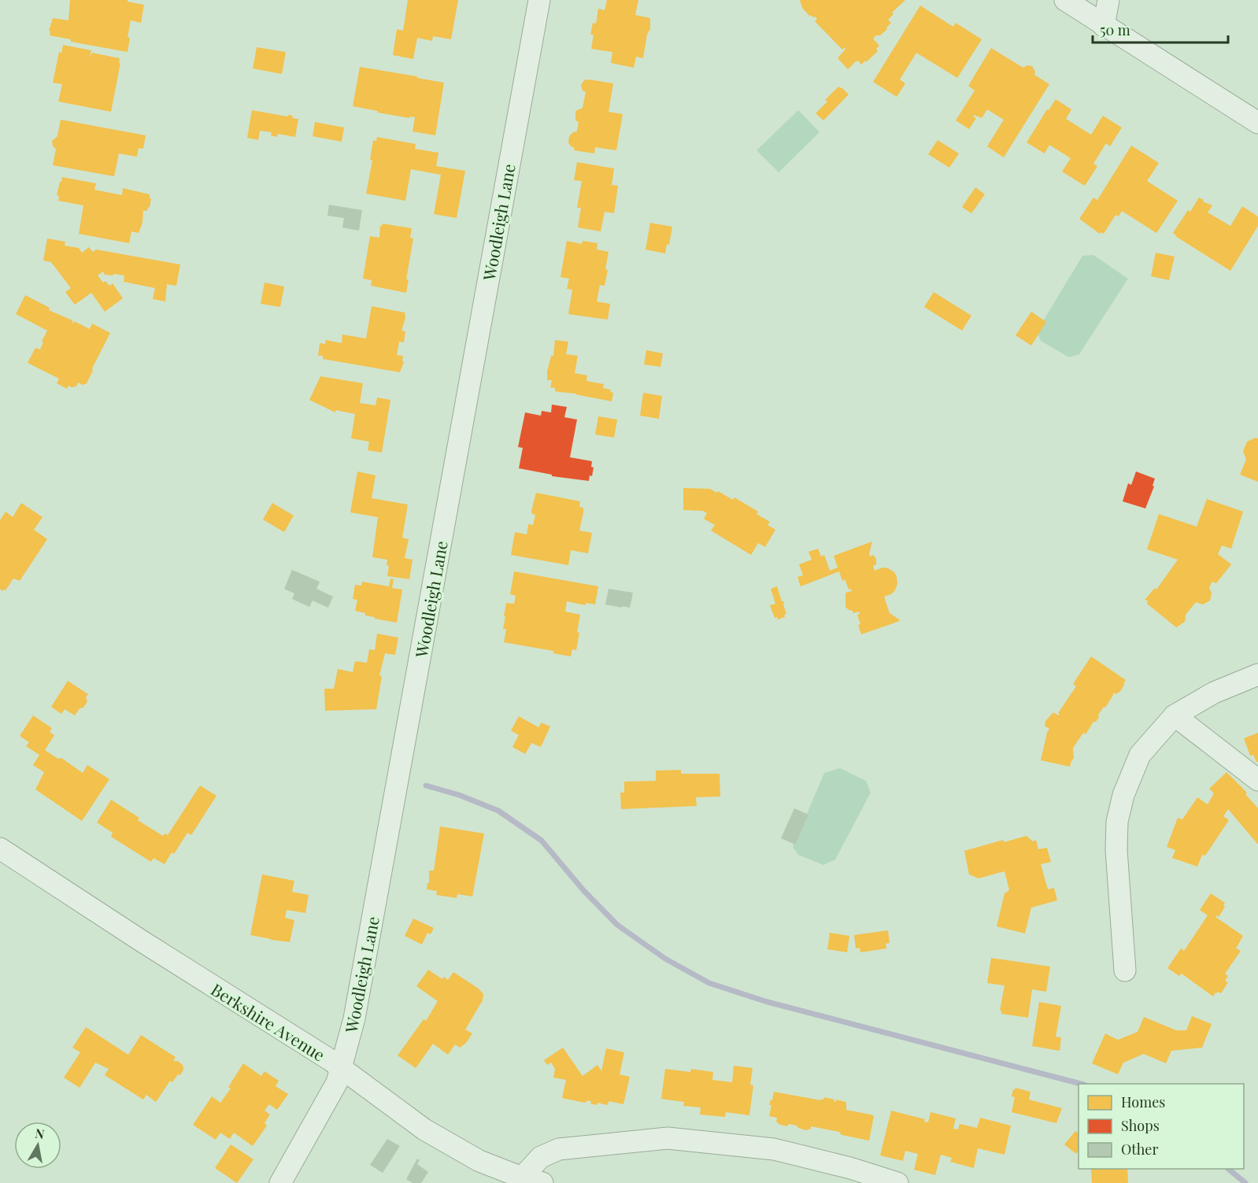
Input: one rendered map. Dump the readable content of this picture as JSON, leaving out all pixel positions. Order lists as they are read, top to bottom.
{
  "streets": {
    "street": ["Woodleigh Lane", "Berkshire Avenue"]
  },
  "crossings": [
    ["Woodleigh Lane", "Berkshire Avenue"]
  ],
  "legend": ["Homes", "Shops", "Other"],
  "scale_bar": "50 m",
  "north": "top"
}
